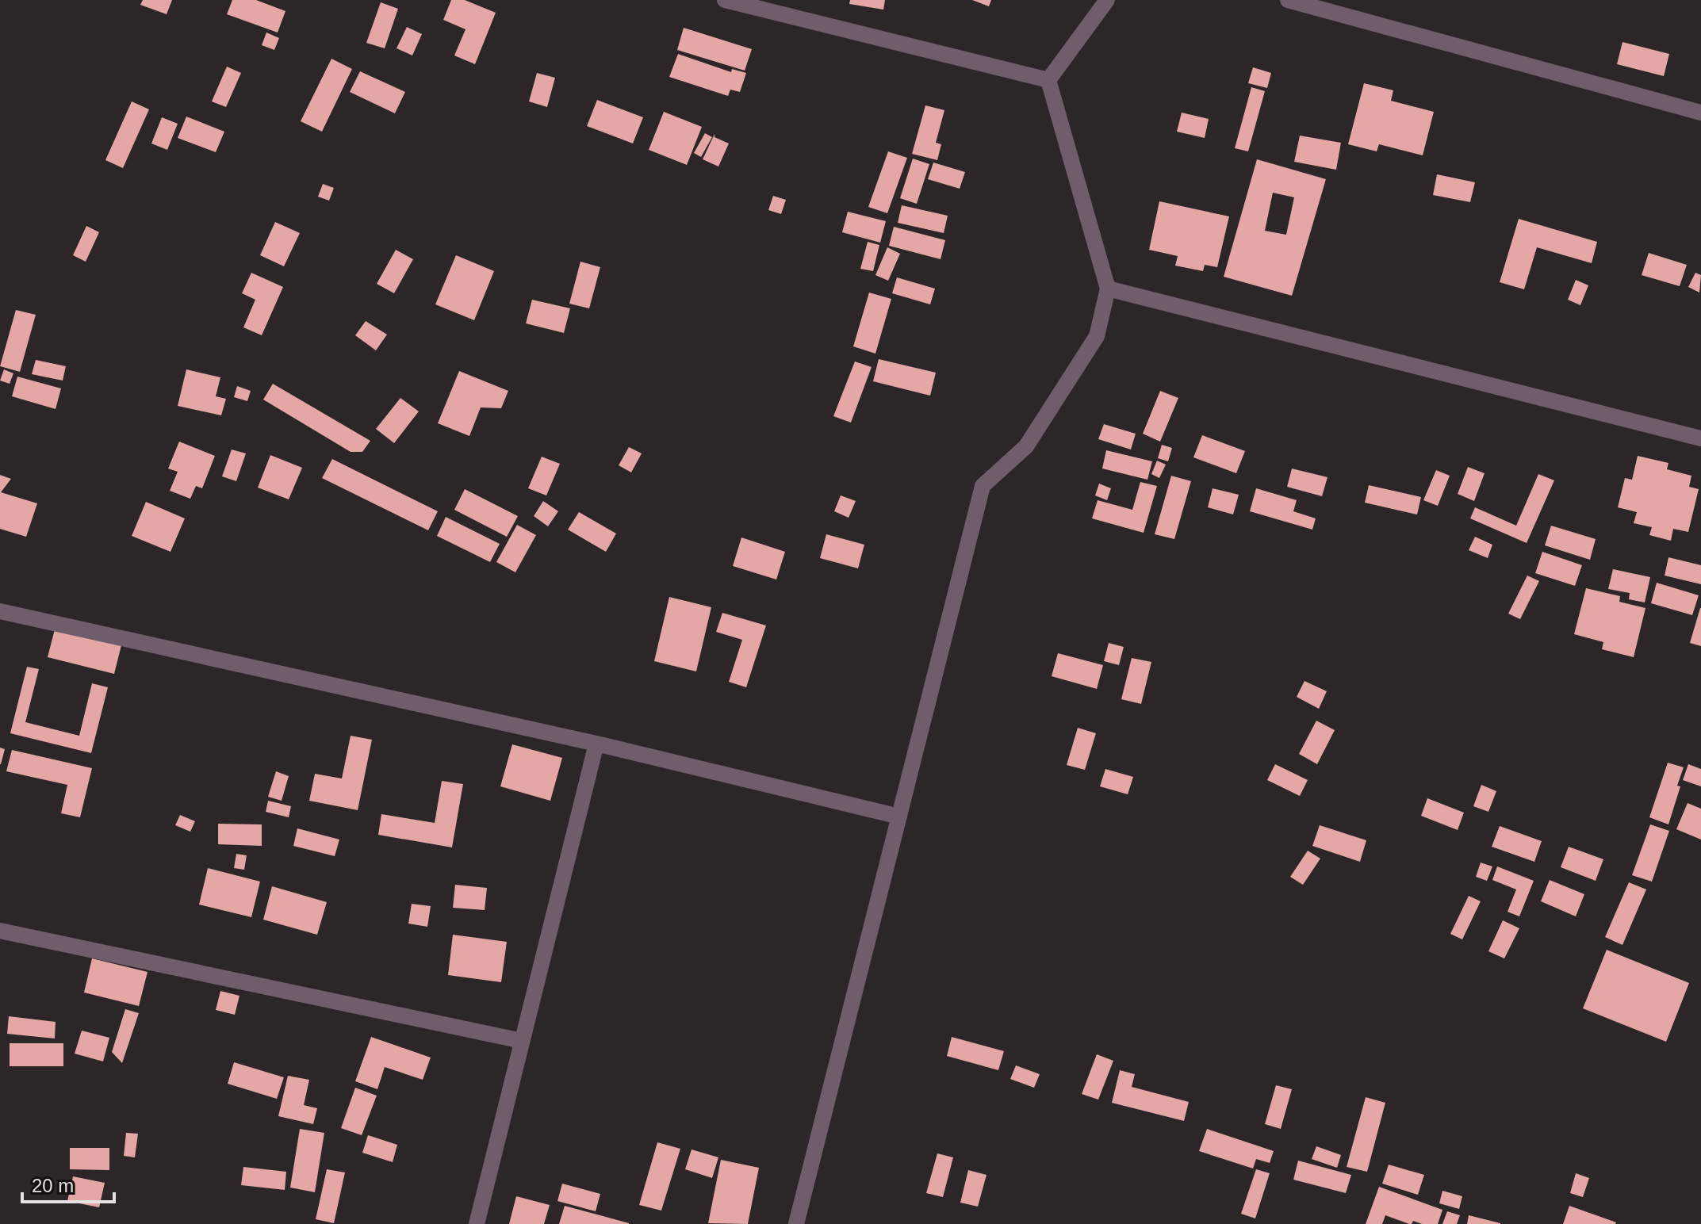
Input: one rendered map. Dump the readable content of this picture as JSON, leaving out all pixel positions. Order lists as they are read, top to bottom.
{
  "scale_bar": "20 m"
}
